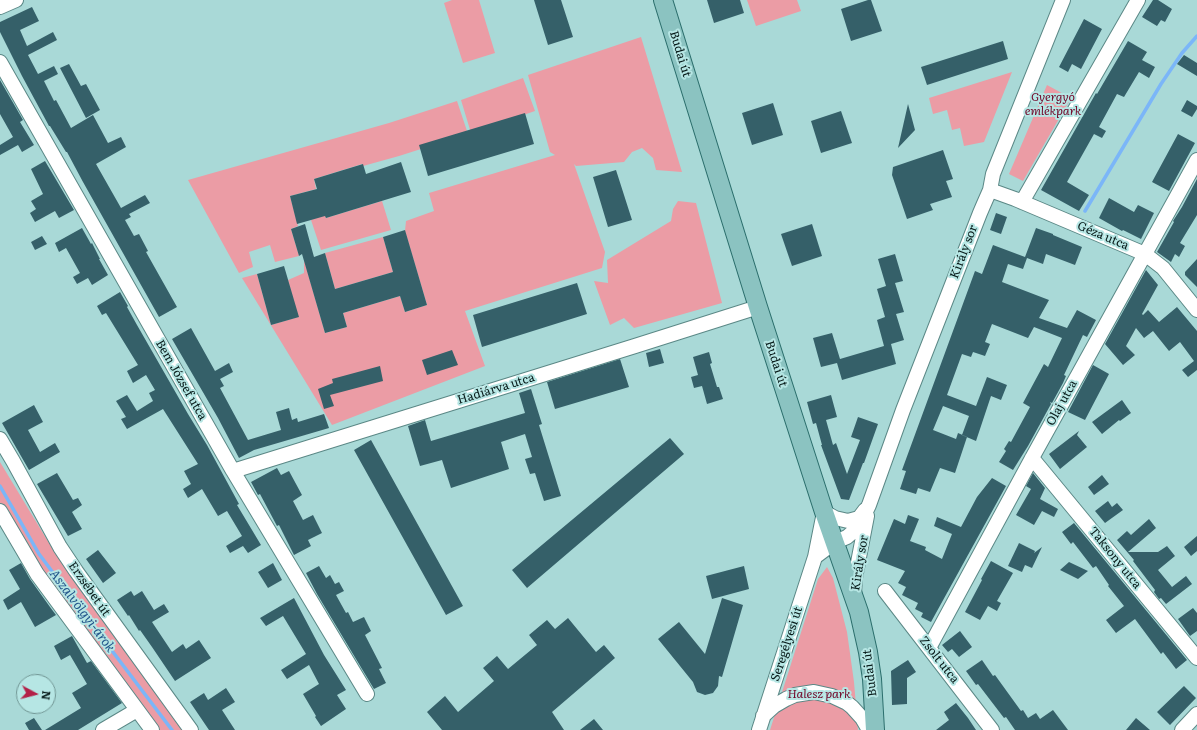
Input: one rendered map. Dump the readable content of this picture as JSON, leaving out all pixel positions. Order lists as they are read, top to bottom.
{
  "streets": {
    "main road": ["Budai út"],
    "street": [
      "Géza utca",
      "Király sor",
      "Bem József utca",
      "Hadiárva utca",
      "Olaj utca",
      "Taksony utca",
      "Erzsébet út",
      "Seregélyesi út",
      "Zsolt utca"
    ]
  },
  "crossings": [
    ["Budai út", "Király sor"],
    ["Budai út", "Hadiárva utca"],
    ["Budai út", "Seregélyesi út"],
    ["Géza utca", "Király sor"],
    ["Géza utca", "Olaj utca"],
    ["Király sor", "Seregélyesi út"],
    ["Bem József utca", "Hadiárva utca"],
    ["Olaj utca", "Taksony utca"],
    ["Olaj utca", "Zsolt utca"]
  ],
  "water": ["Aszalvölgyi-árok"],
  "parks": ["Gyergyó emlékpark", "Halesz park"],
  "north": "right"
}
